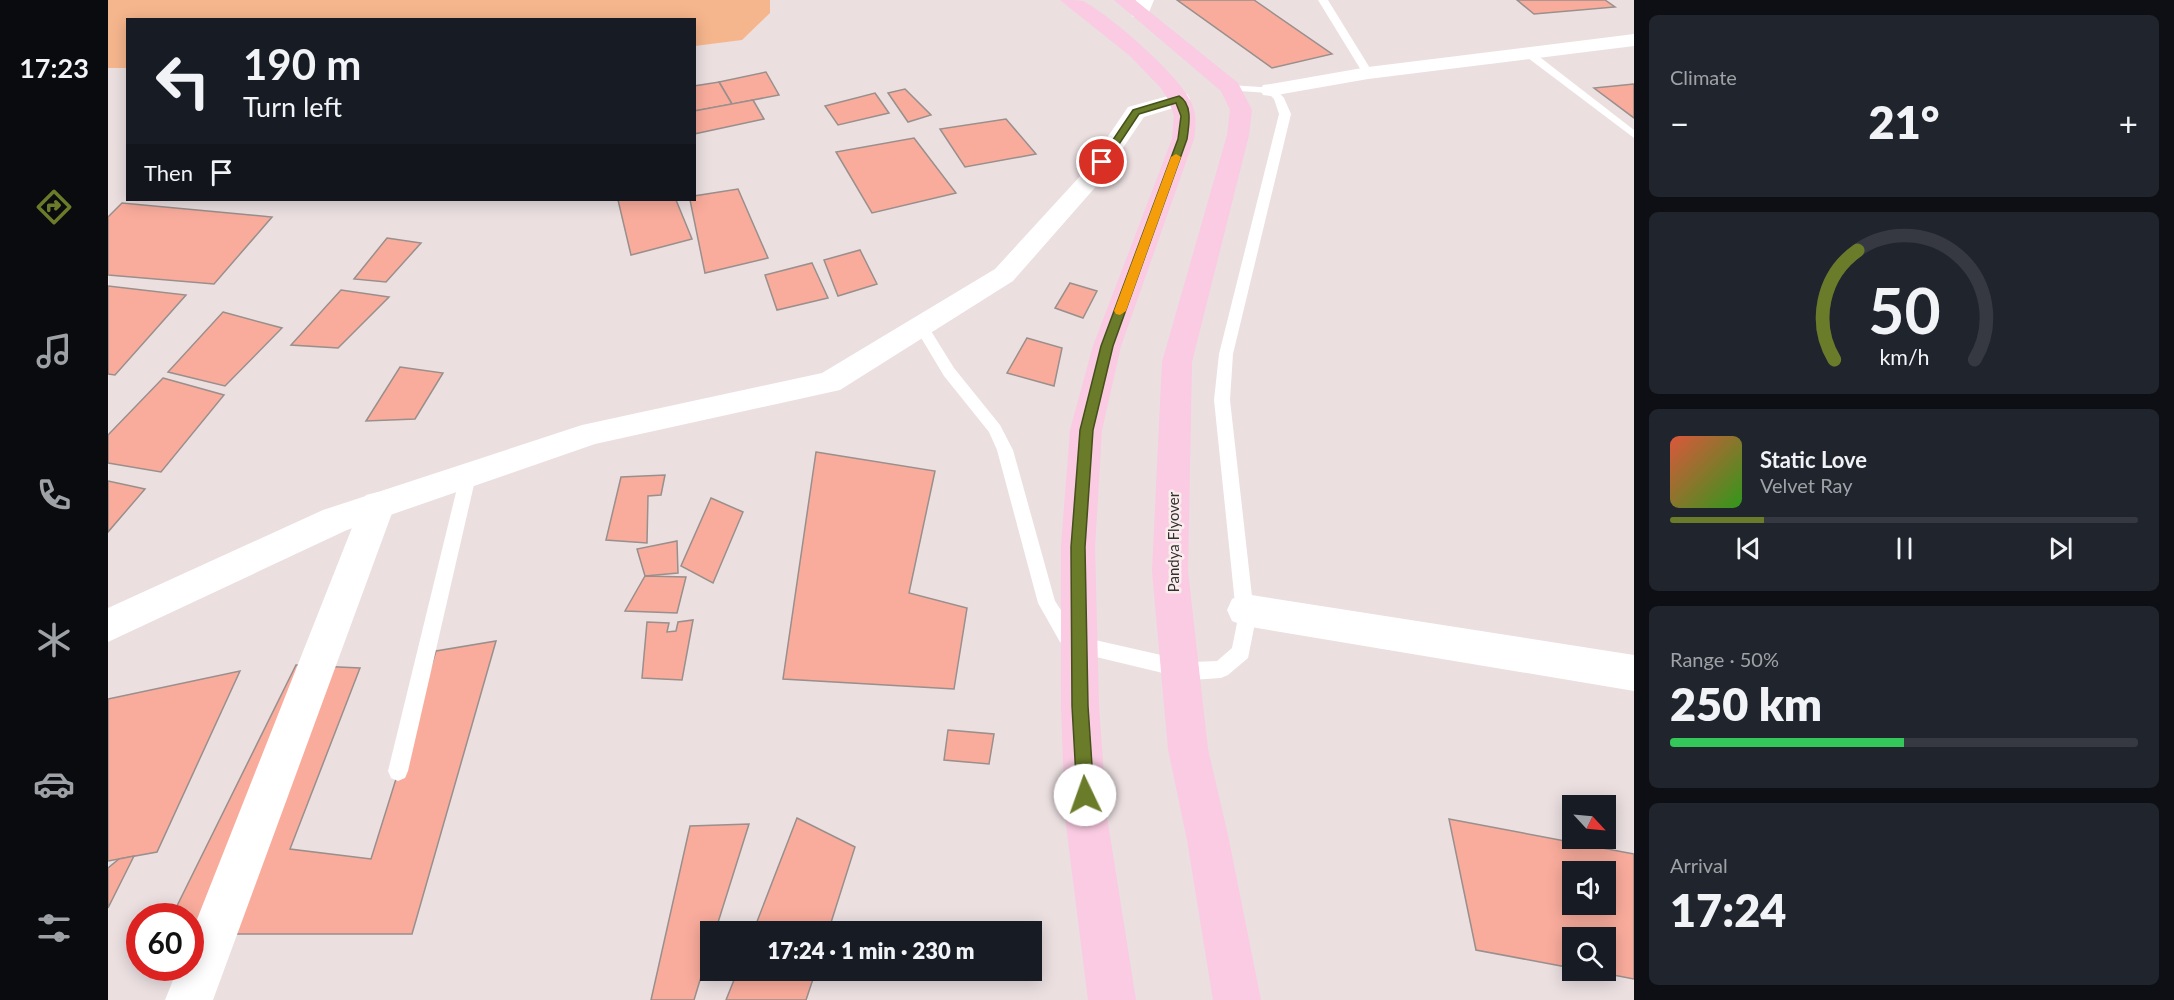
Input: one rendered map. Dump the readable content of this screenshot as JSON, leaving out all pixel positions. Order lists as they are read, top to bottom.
{
  "streets": {
    "main road": ["Pandya Flyover"]
  },
  "north": "bottom right",
  "page": {
    "tabs": "17:23",
    "tile": [
      "Climate",
      ["Range · 50%", "250 km"],
      ["Arrival", "17:24"]
    ],
    "turn": ["190 m", "Turn left"],
    "heat": ["−", "21°", "+"],
    "then": "Then",
    "song": ["Static Love", "Velvet Ray"],
    "limit": "60",
    "trip": "17:24 · 1 min · 230 m",
    "gauge": ["50", "km/h"]
  }
}
